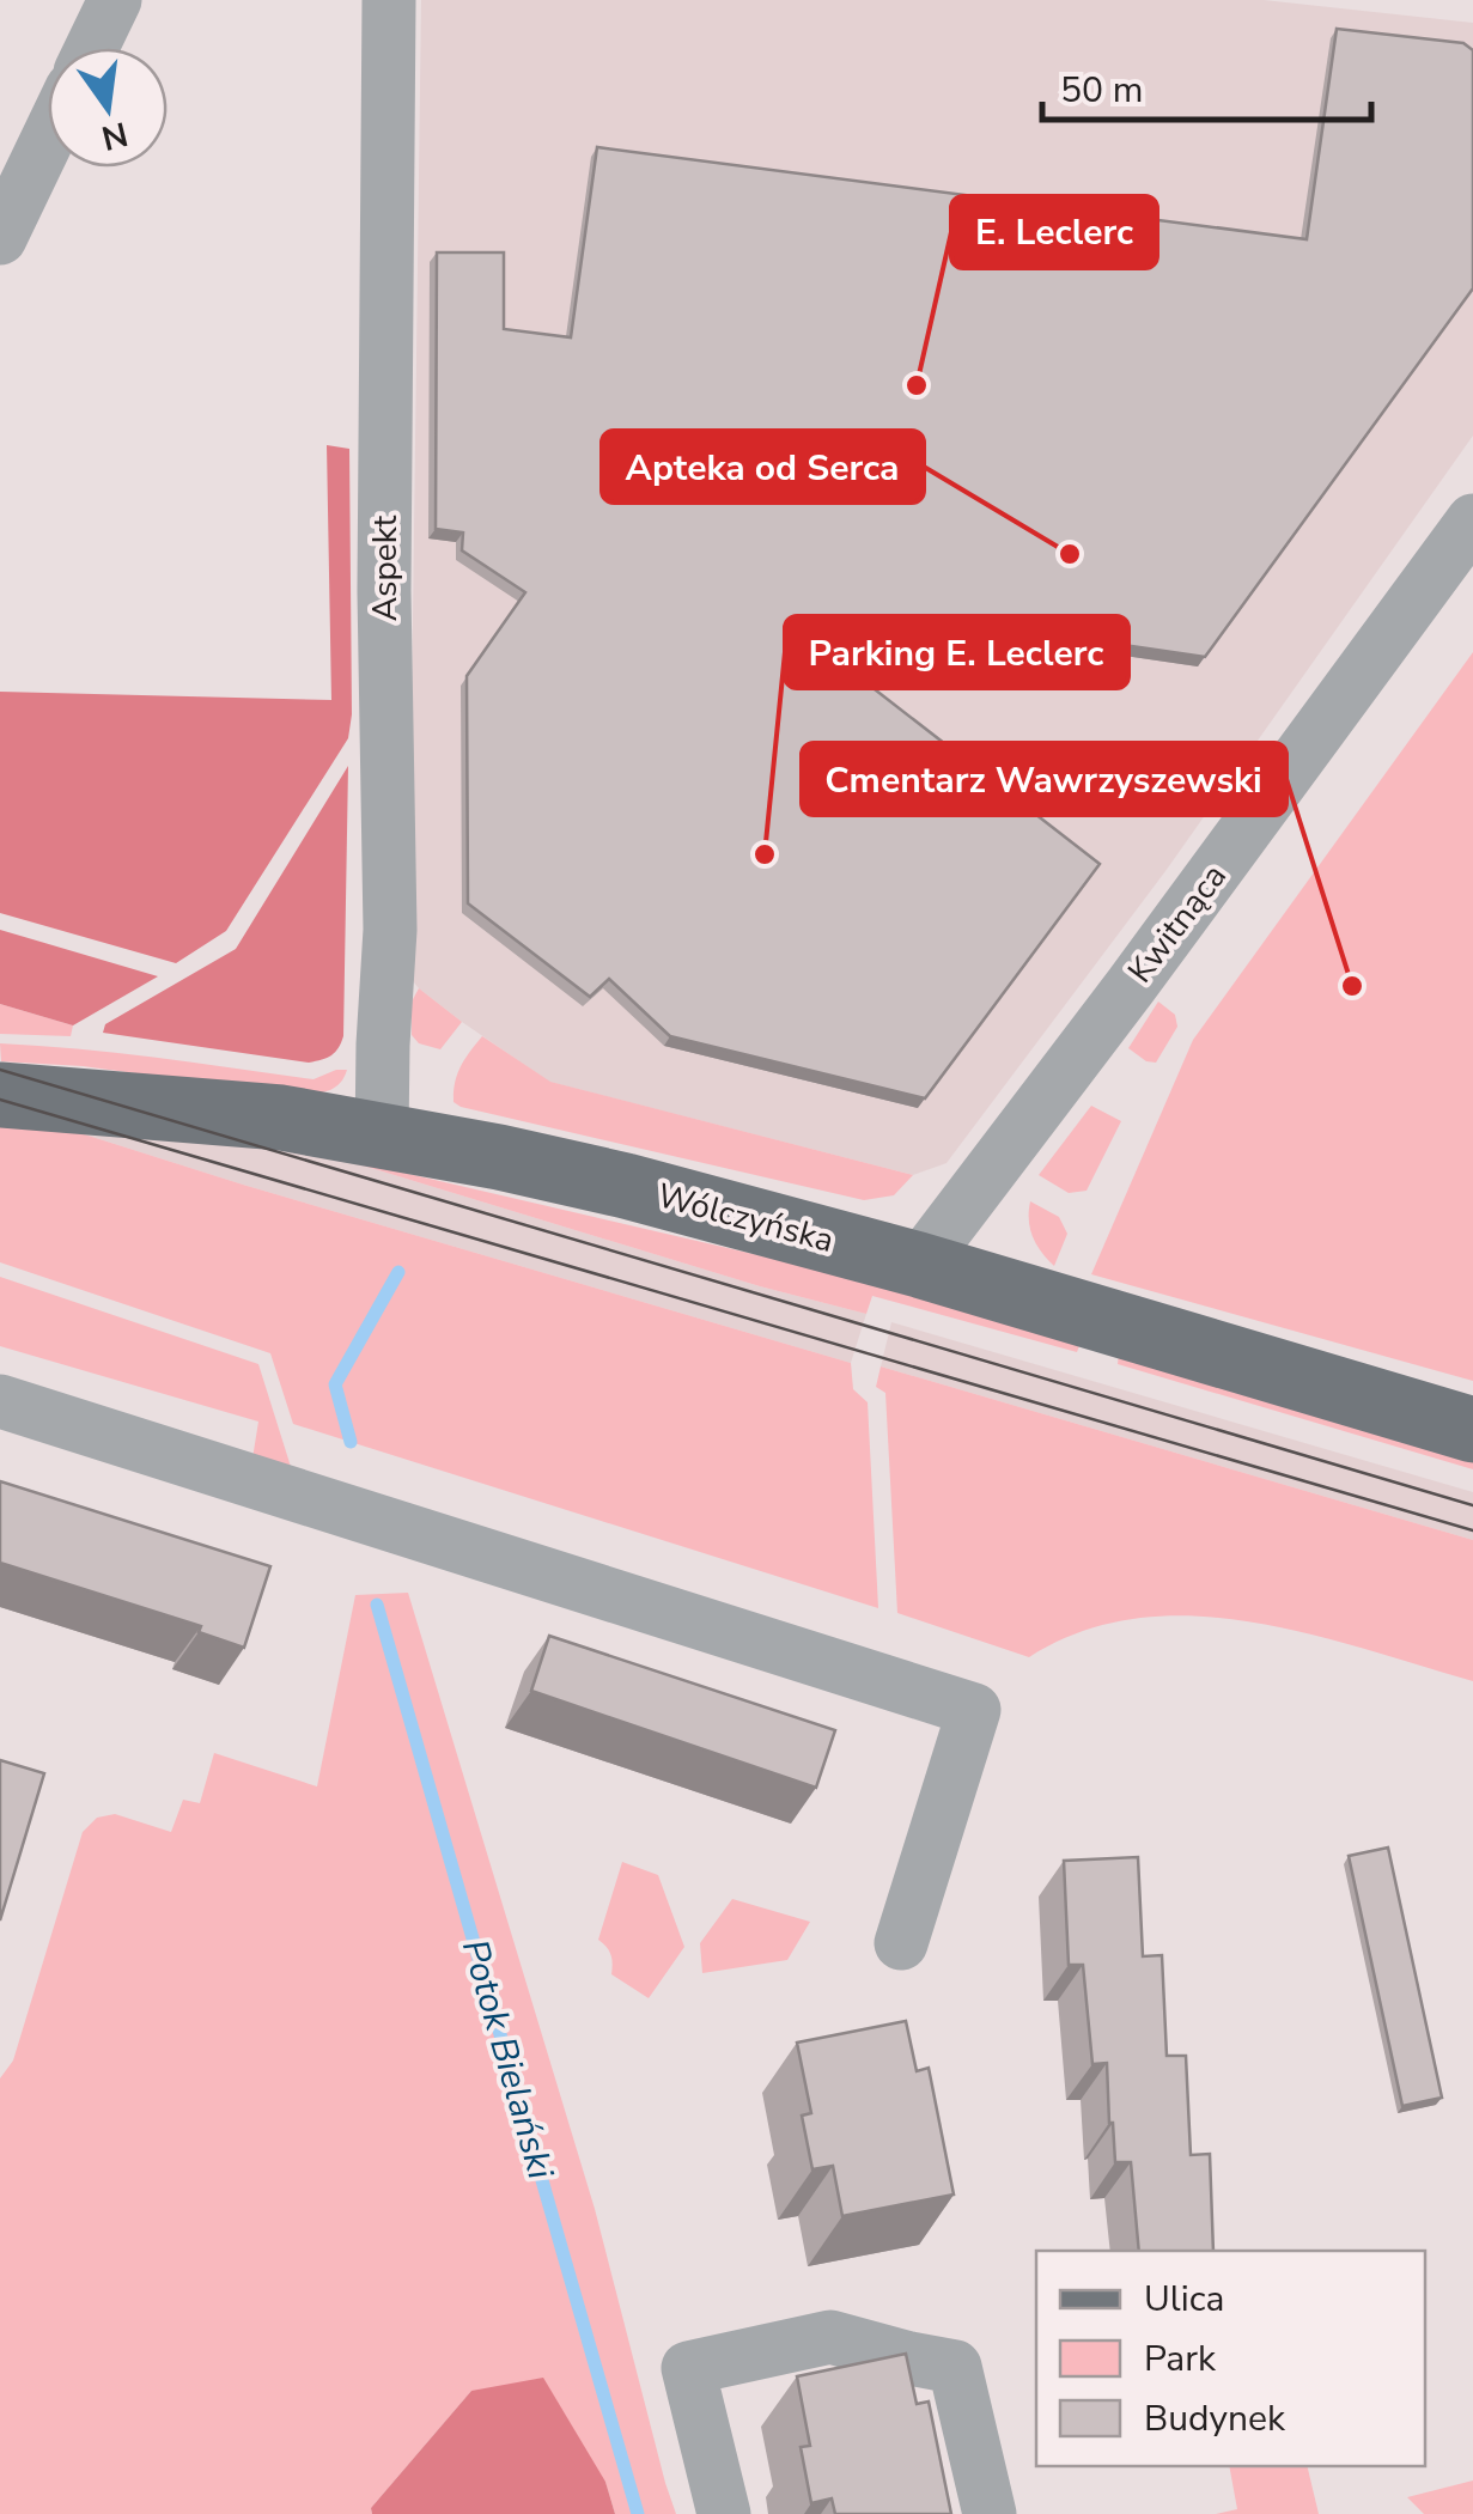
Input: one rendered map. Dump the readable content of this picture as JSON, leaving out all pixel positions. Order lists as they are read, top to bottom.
{
  "streets": {
    "main road": ["Wólczyńska"],
    "street": ["Aspekt", "Kwitnąca"]
  },
  "crossings": [
    ["Aspekt", "Wólczyńska"],
    ["Kwitnąca", "Wólczyńska"]
  ],
  "water": ["Potok Bielański"],
  "places": [
    "E. Leclerc",
    "Apteka od Serca",
    "Parking E. Leclerc",
    "Cmentarz Wawrzyszewski"
  ],
  "legend": ["Ulica", "Park", "Budynek"],
  "scale_bar": "50 m",
  "north": "bottom"
}
